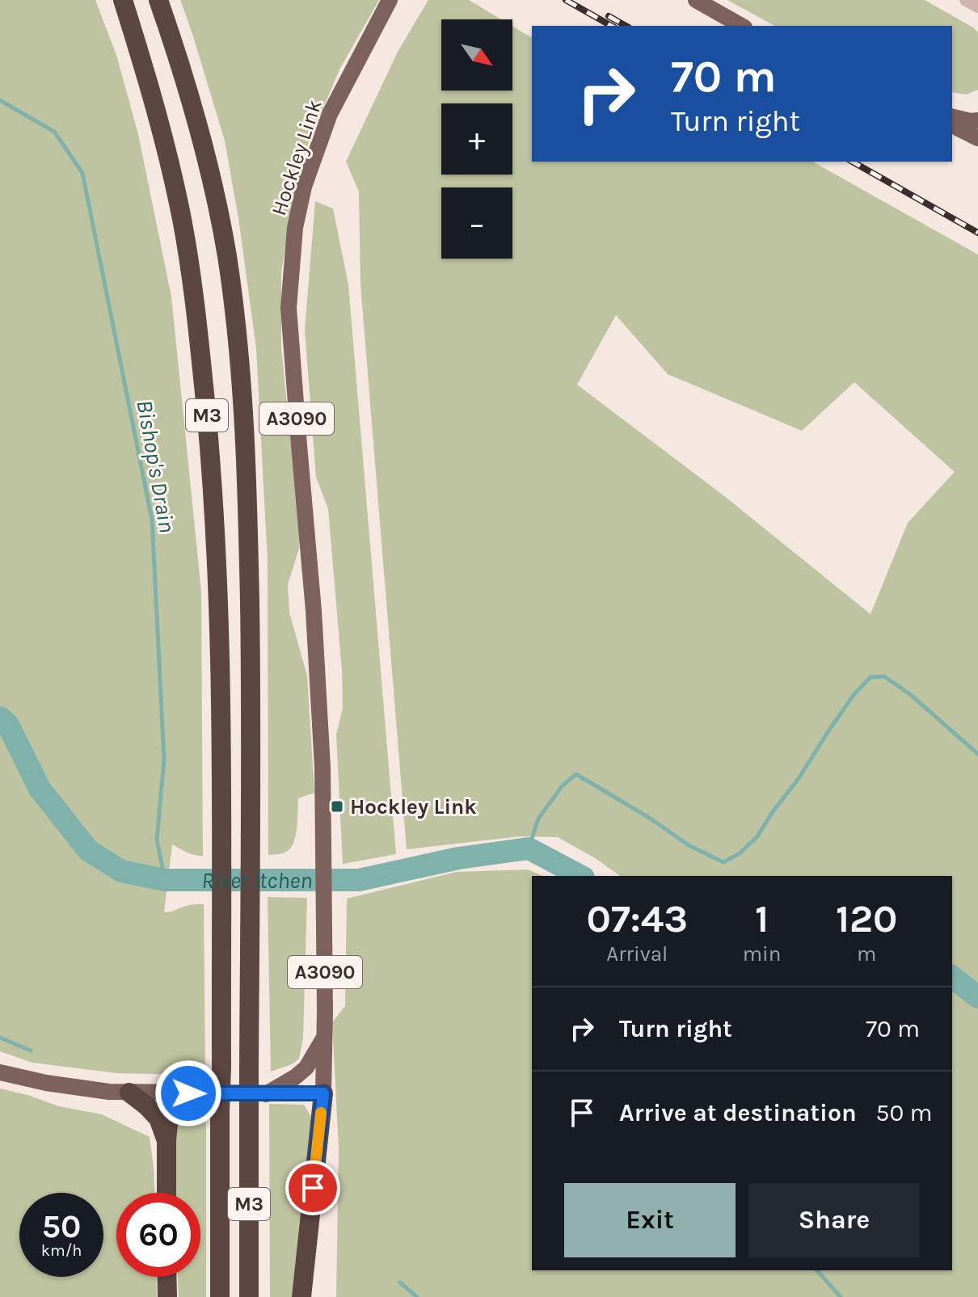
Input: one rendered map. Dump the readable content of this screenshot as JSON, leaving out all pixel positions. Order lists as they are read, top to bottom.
{
  "streets": {
    "highway": ["M3"],
    "main road": ["Hockley Link", "A3090"]
  },
  "water": ["Bishop's Drain", "River Itchen"],
  "places": {
    "transit": ["Hockley Link"]
  },
  "north": "bottom right",
  "page": {
    "map_buttons": ["+", "−"],
    "turn": ["70 m", "Turn right"],
    "eta": [
      "07:43",
      "Arrival",
      "1",
      "min",
      "120",
      "m"
    ],
    "list": [
      {
        "name": "Turn right",
        "value": "70 m"
      },
      {
        "name": "Arrive at destination",
        "value": "50 m"
      }
    ],
    "buttons": ["Exit", "Share"],
    "speed": "50 km/h",
    "limit": "60"
  }
}
